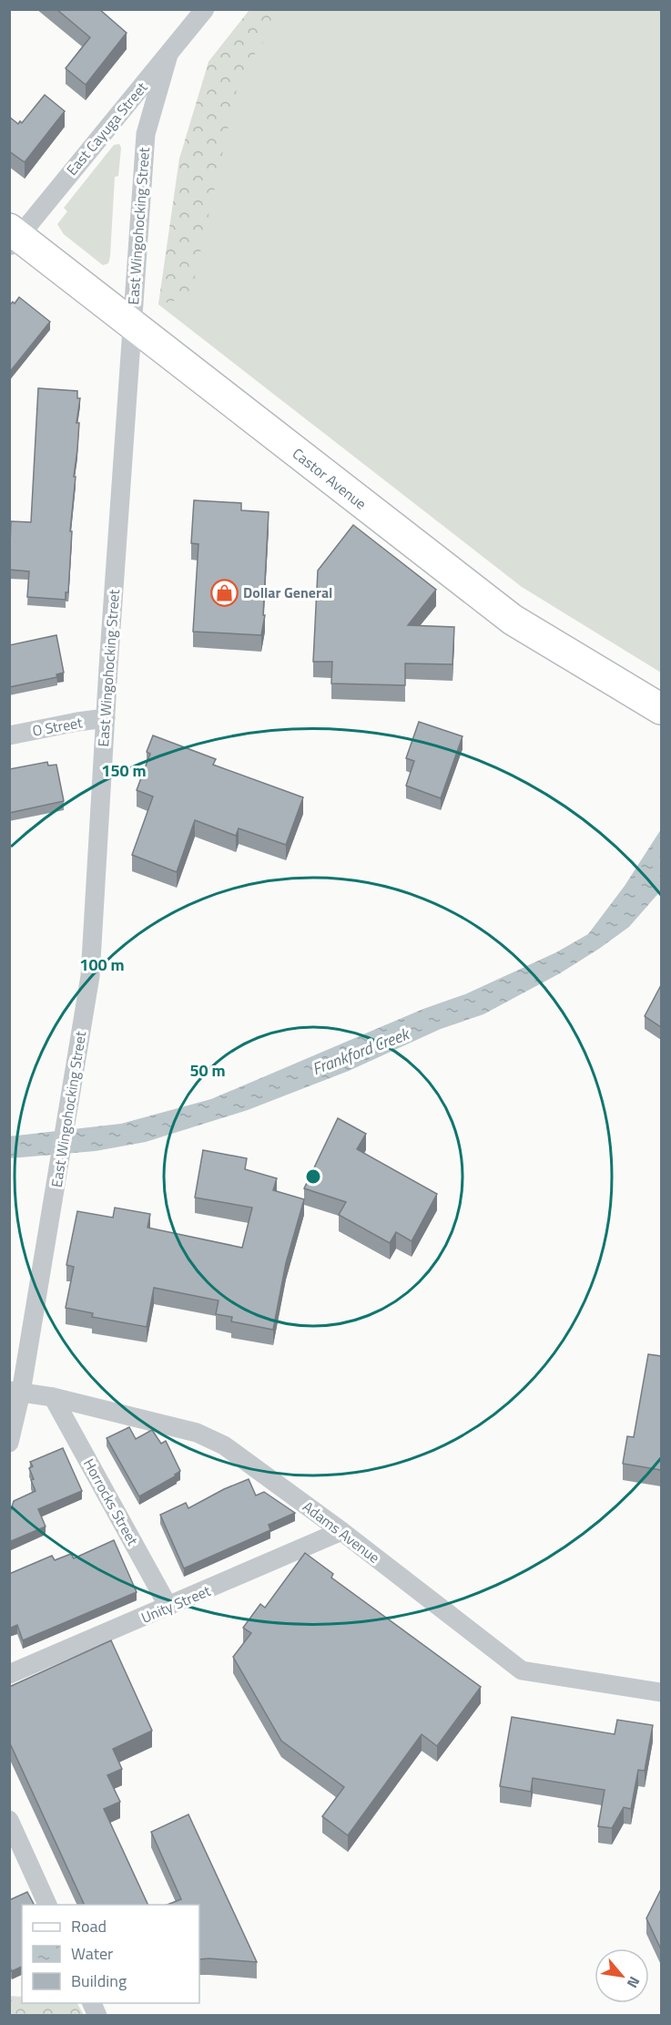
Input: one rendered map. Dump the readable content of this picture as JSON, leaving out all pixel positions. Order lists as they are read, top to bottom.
{
  "streets": {
    "main road": ["Castor Avenue"],
    "street": [
      "East Cayuga Street",
      "East Wingohocking Street",
      "O Street",
      "Horrocks Street",
      "Adams Avenue",
      "Unity Street"
    ]
  },
  "crossings": [
    ["East Cayuga Street", "East Wingohocking Street"],
    ["East Cayuga Street", "Castor Avenue"],
    ["East Wingohocking Street", "Castor Avenue"],
    ["East Wingohocking Street", "O Street"],
    ["East Wingohocking Street", "Adams Avenue"],
    ["Horrocks Street", "Adams Avenue"],
    ["Horrocks Street", "Unity Street"],
    ["Adams Avenue", "Unity Street"]
  ],
  "water": ["Frankford Creek"],
  "places": {
    "shop": ["Dollar General"]
  },
  "legend": ["Road", "Water", "Building"],
  "north": "bottom right",
  "rings": ["150 m", "100 m", "50 m"]
}
